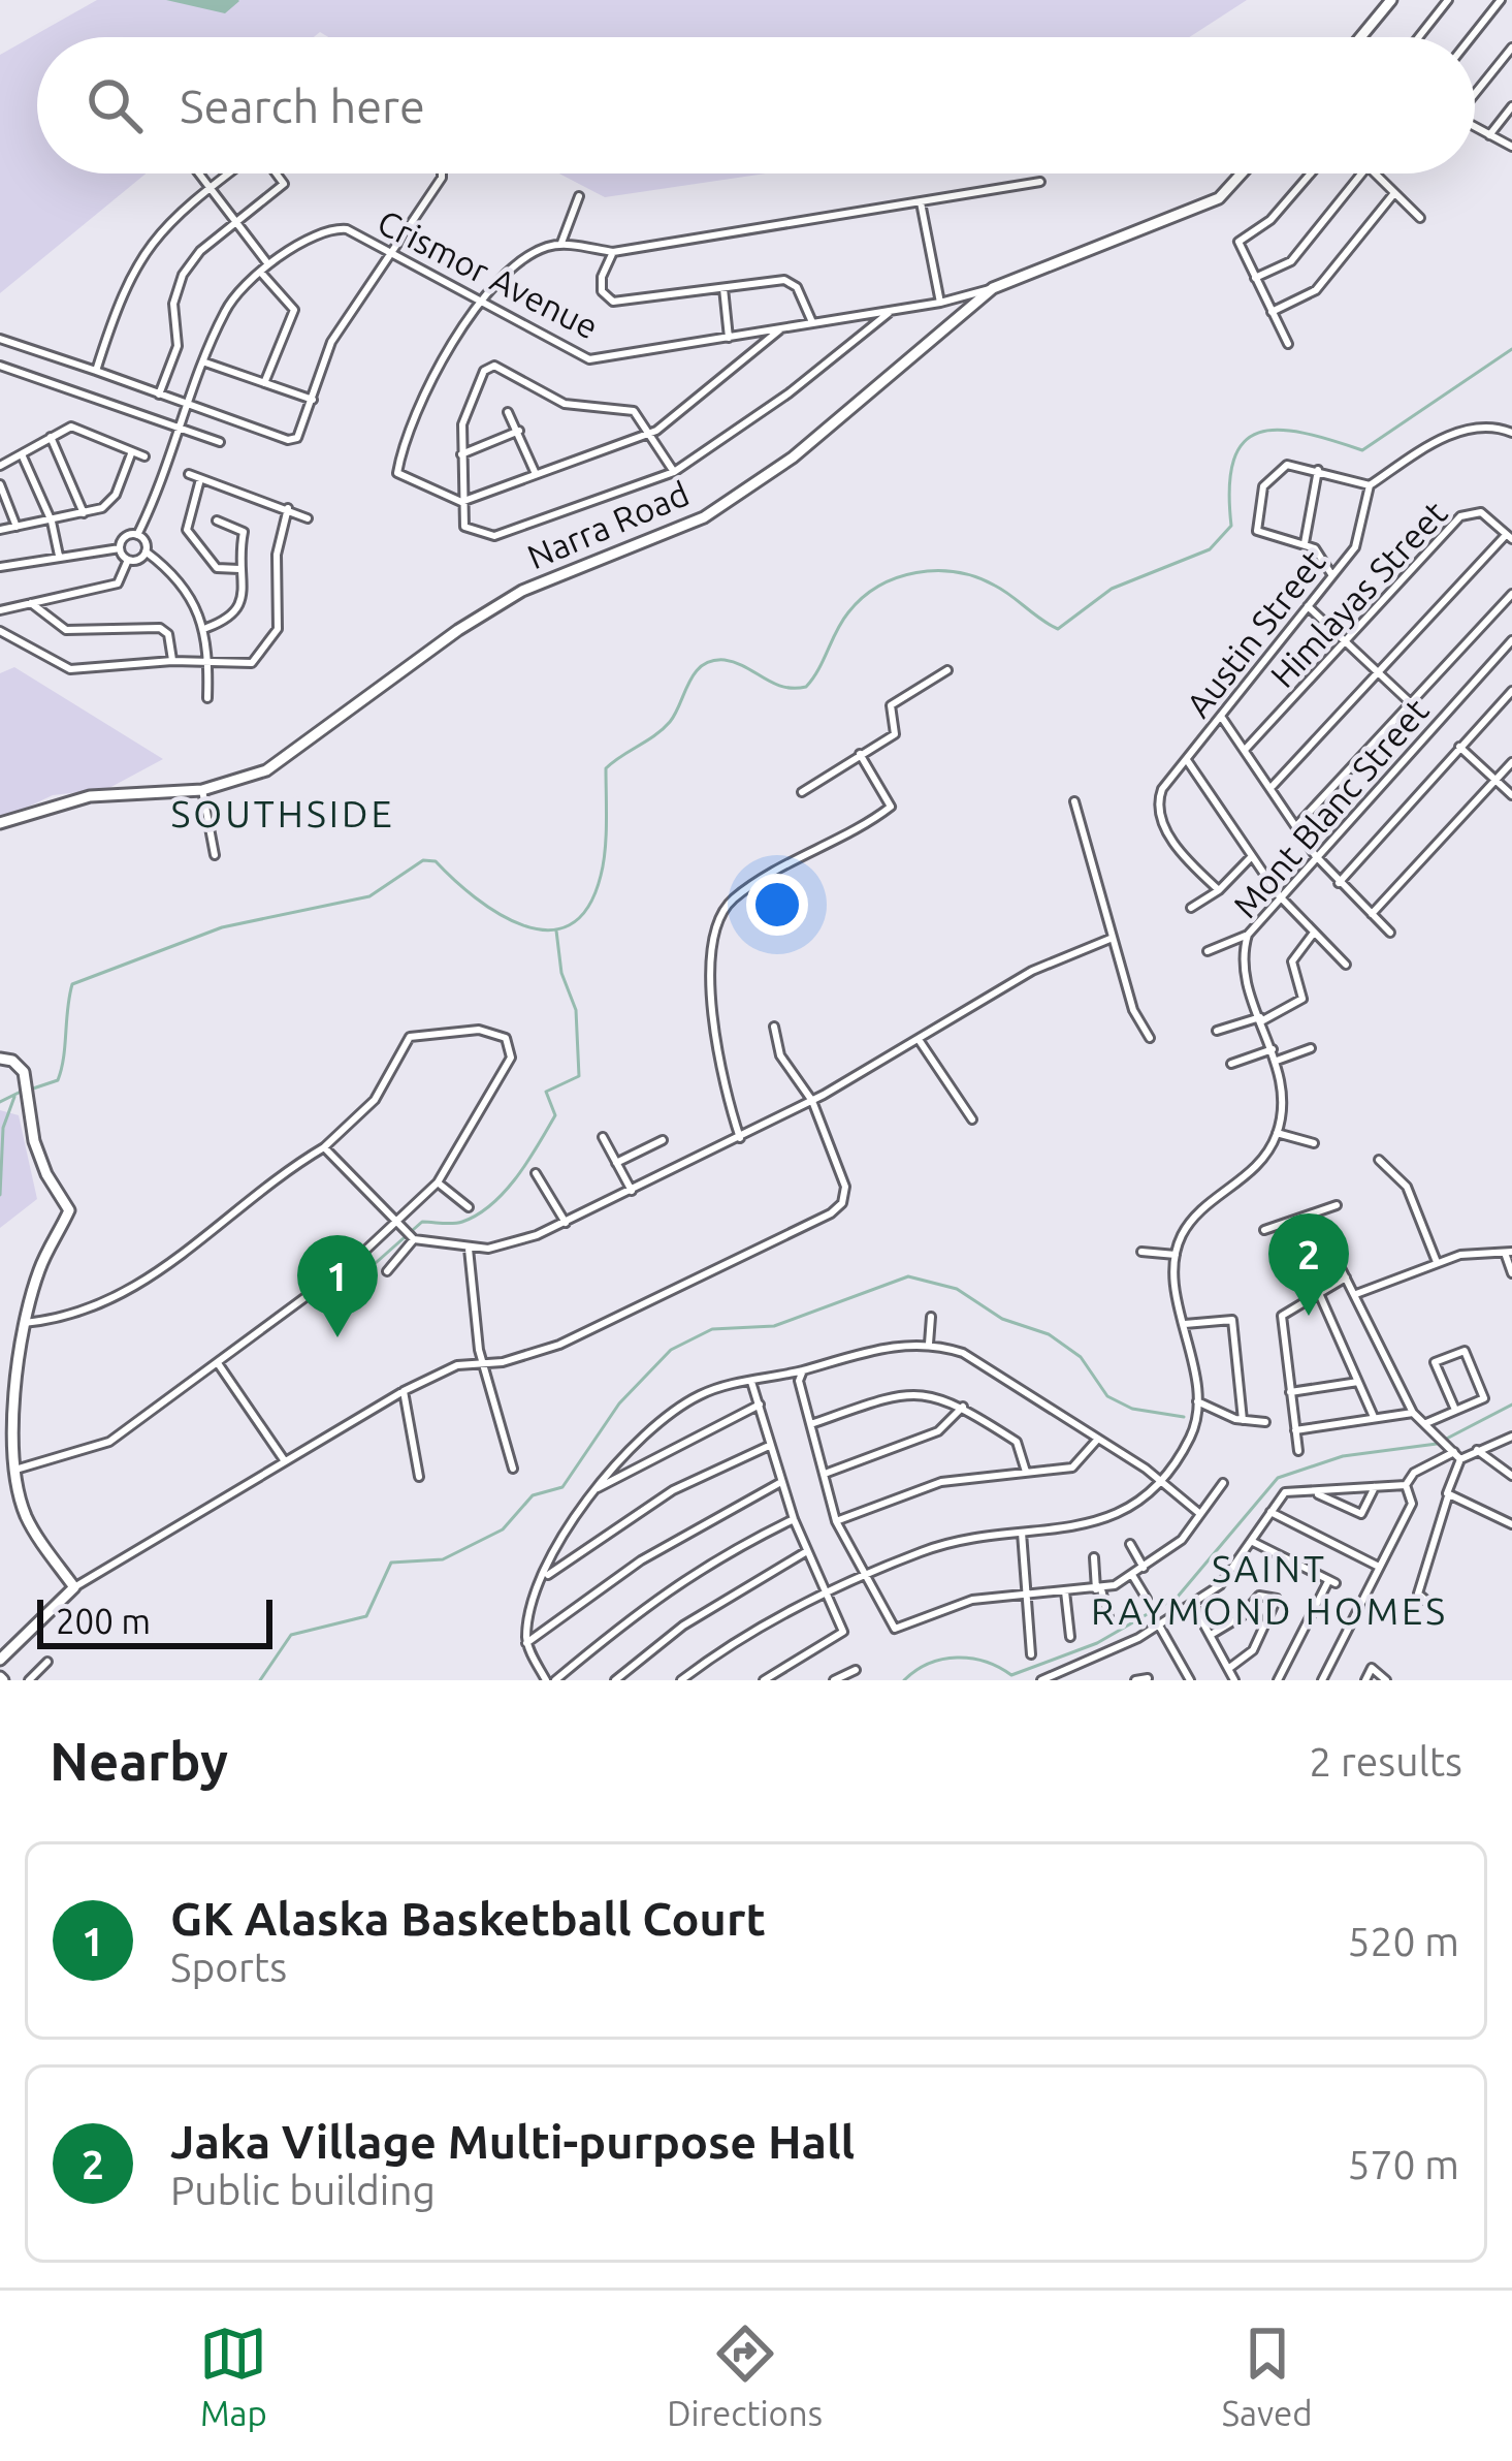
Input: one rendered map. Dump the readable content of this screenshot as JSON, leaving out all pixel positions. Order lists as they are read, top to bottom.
{
  "streets": {
    "street": [
      "Crismor Avenue",
      "Narra Road",
      "Himlayas Street",
      "Austin Street",
      "Mont Blanc Street"
    ]
  },
  "crossings": [
    ["Crismor Avenue", "Narra Road"]
  ],
  "districts": ["SOUTHSIDE", "SAINT RAYMOND HOMES"],
  "scale_bar": "200 m",
  "page": {
    "search": "Search here",
    "pins": ["2", "1"],
    "scale": "200 m",
    "heading": ["Nearby", "2 results"],
    "list": [
      {
        "mark": "1",
        "name": "GK Alaska Basketball Court",
        "note": "Sports",
        "value": "520 m"
      },
      {
        "mark": "2",
        "name": "Jaka Village Multi-purpose Hall",
        "note": "Public building",
        "value": "570 m"
      }
    ],
    "nav": ["Map", "Directions", "Saved"]
  }
}
